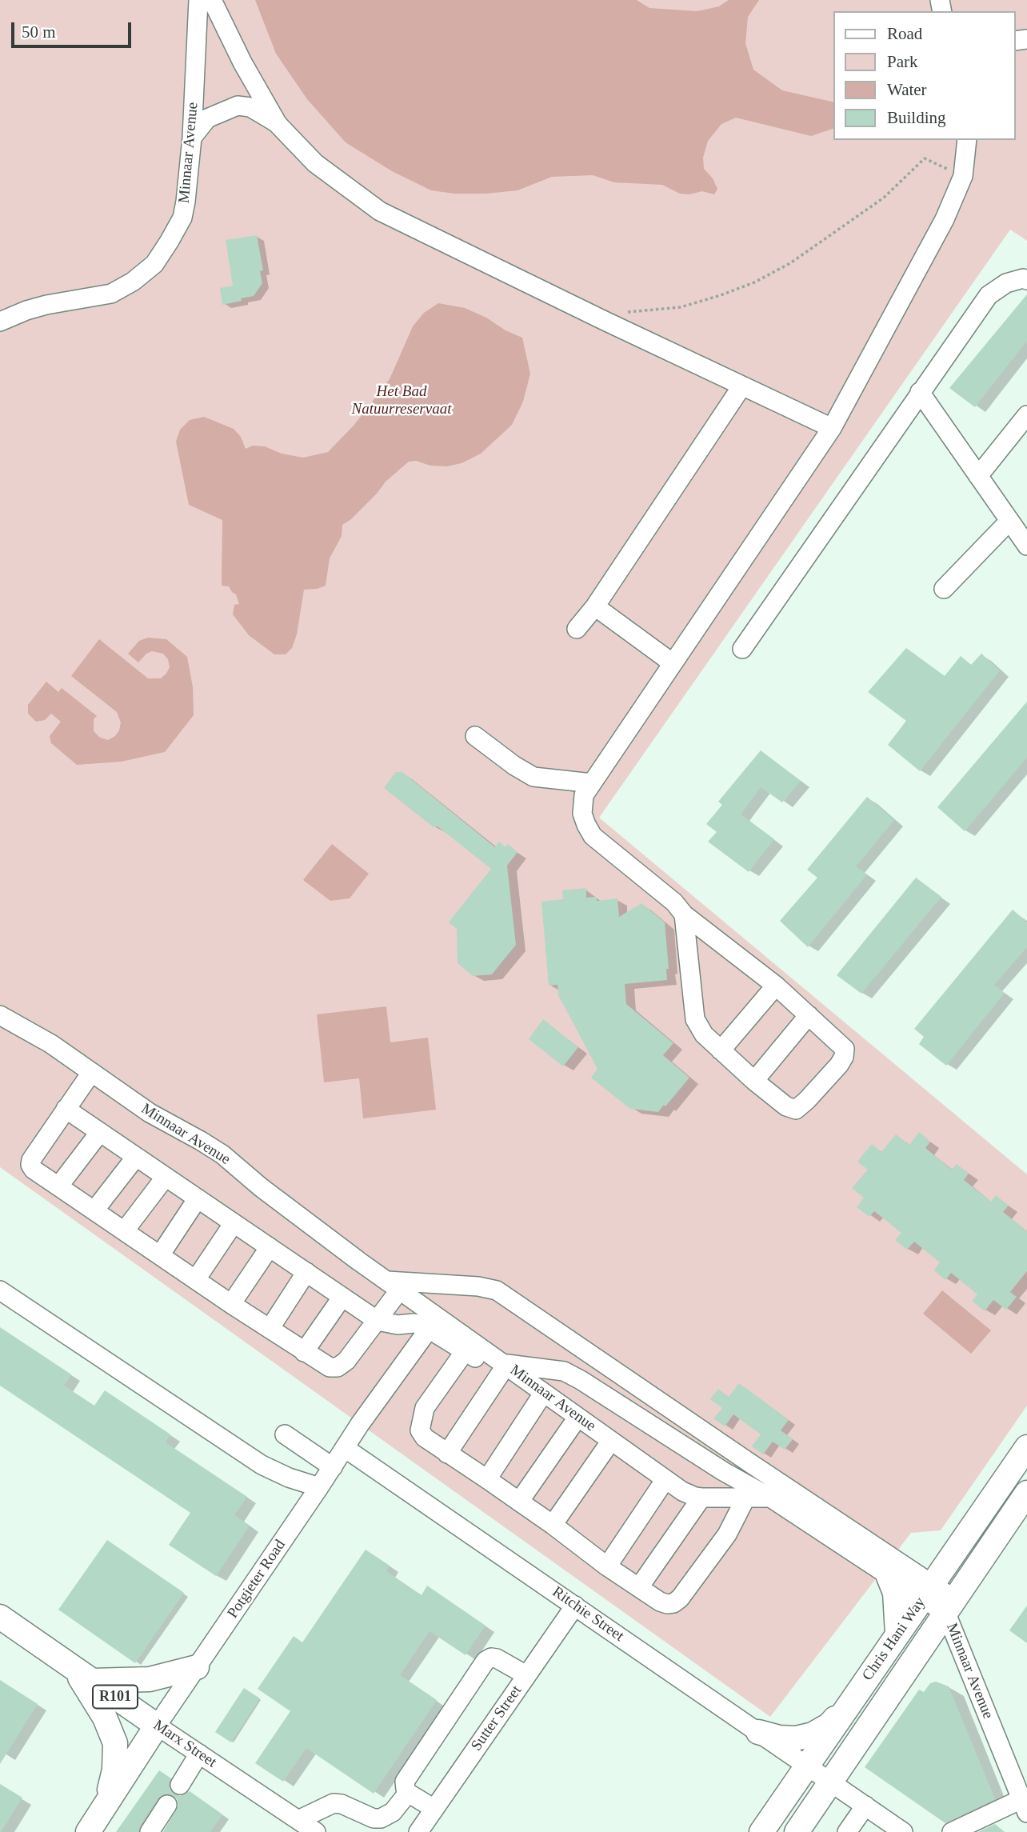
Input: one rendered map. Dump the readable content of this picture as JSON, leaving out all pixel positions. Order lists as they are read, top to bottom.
{
  "streets": {
    "main road": [
      "Potgieter Road",
      "Chris Hani Way",
      "R101",
      "Marx Street"
    ],
    "street": ["Minnaar Avenue", "Ritchie Street", "Sutter Street"]
  },
  "crossings": [
    ["Minnaar Avenue", "Chris Hani Way"],
    ["Potgieter Road", "Ritchie Street"],
    ["Potgieter Road", "Marx Street"],
    ["Ritchie Street", "Chris Hani Way"],
    ["Ritchie Street", "Sutter Street"]
  ],
  "parks": ["Het Bad Natuurreservaat"],
  "legend": [
    "Road",
    "Park",
    "Water",
    "Building"
  ],
  "scale_bar": "50 m"
}
